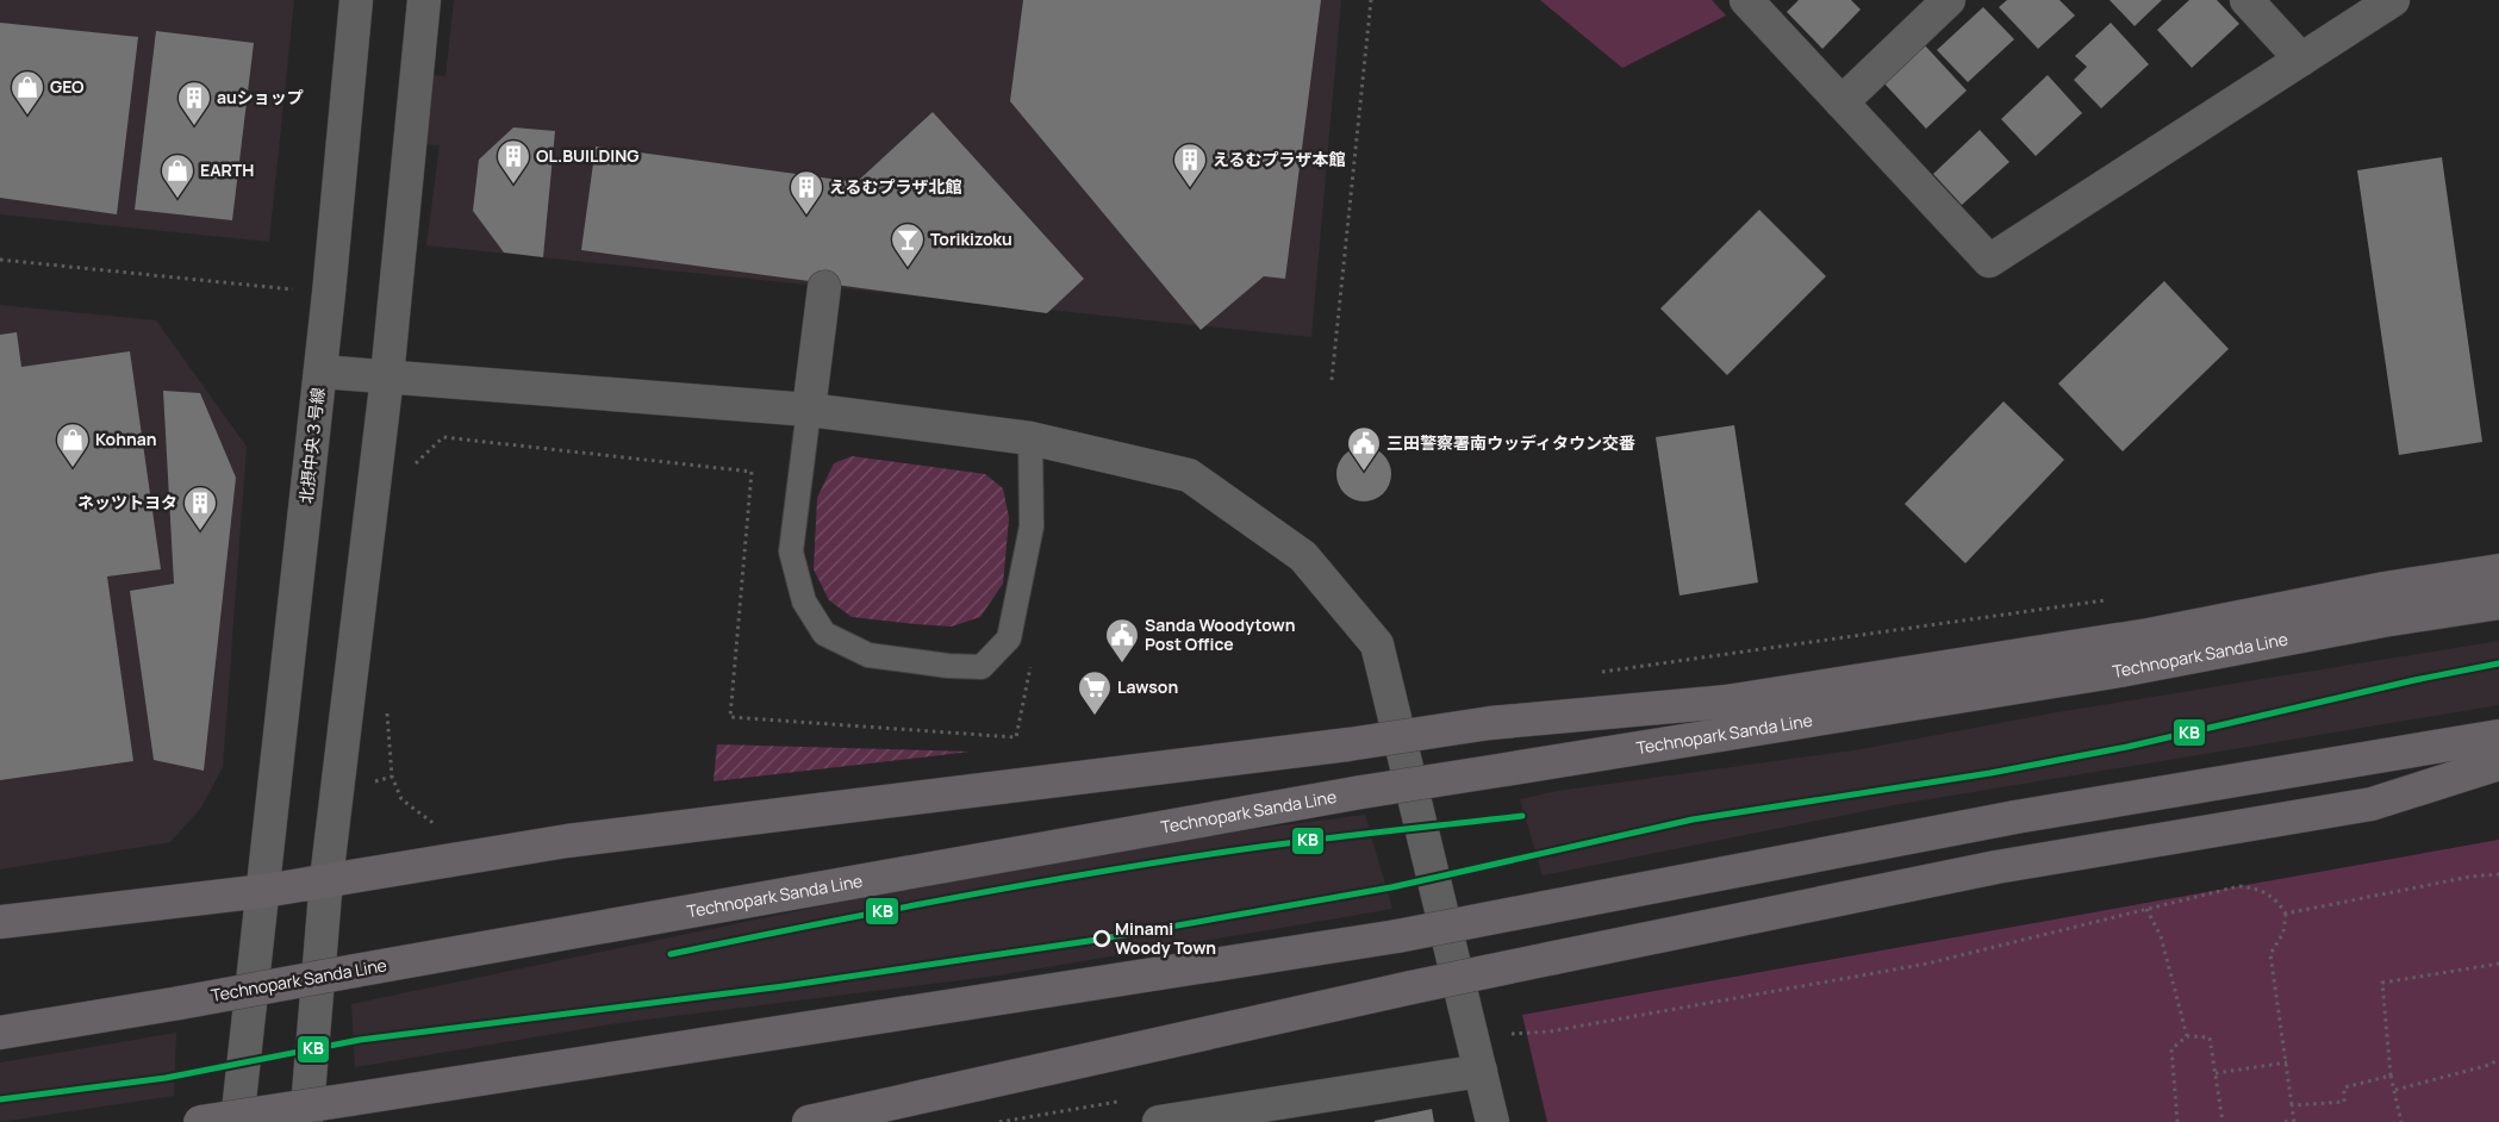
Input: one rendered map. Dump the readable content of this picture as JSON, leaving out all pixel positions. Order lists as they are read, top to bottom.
{
  "streets": {
    "main road": ["Technopark Sanda Line"],
    "street": ["北摂中央３号線"]
  },
  "places": {
    "shop": ["GEO", "EARTH", "Kohnan"],
    "building": [
      "auショップ",
      "OL.BUILDING",
      "えるむプラザ本館",
      "えるむプラザ北館",
      "ネッツトヨタ"
    ],
    "bar": ["Torikizoku"],
    "public building": ["三田警察署南ウッディタウン交番", "Sanda Woodytown Post Office"],
    "supermarket": ["Lawson"],
    "other": ["Minami Woody Town"]
  },
  "lines": ["transit line KB"]
}
